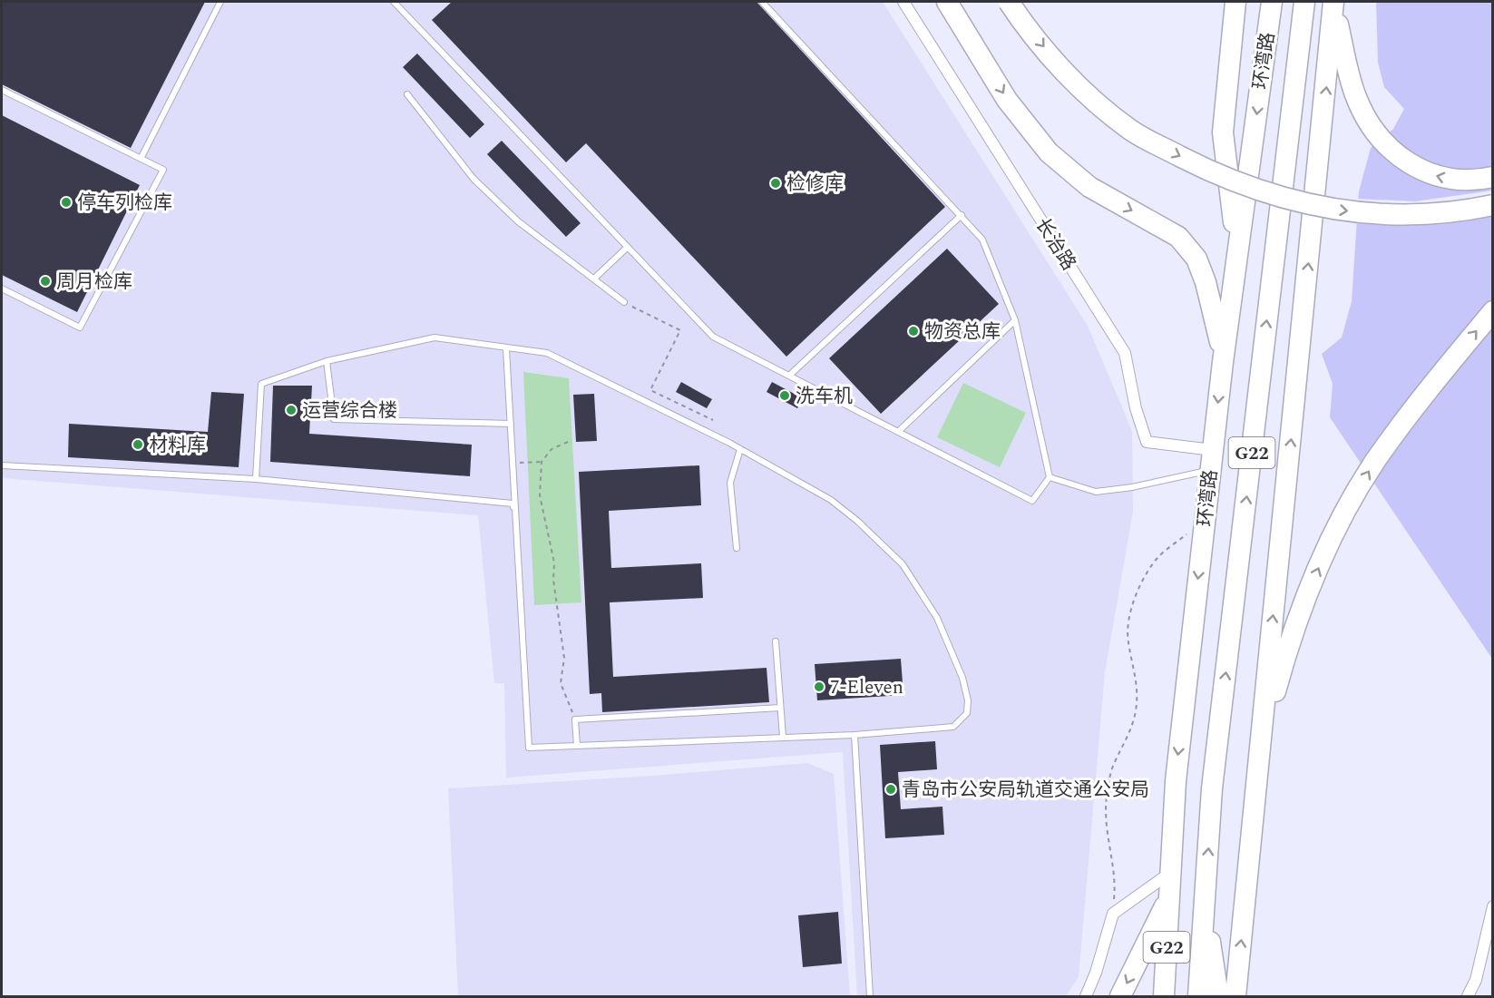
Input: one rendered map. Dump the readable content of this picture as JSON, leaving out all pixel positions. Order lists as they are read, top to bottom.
{
  "streets": {
    "highway": ["环湾路", "G22"],
    "street": ["长治路"]
  },
  "crossings": [
    ["环湾路", "长治路"]
  ],
  "places": [
    "检修库",
    "停车列检库",
    "周月检库",
    "物资总库",
    "洗车机",
    "运营综合楼",
    "材料库",
    "7-Eleven",
    "青岛市公安局轨道交通公安局"
  ]
}
